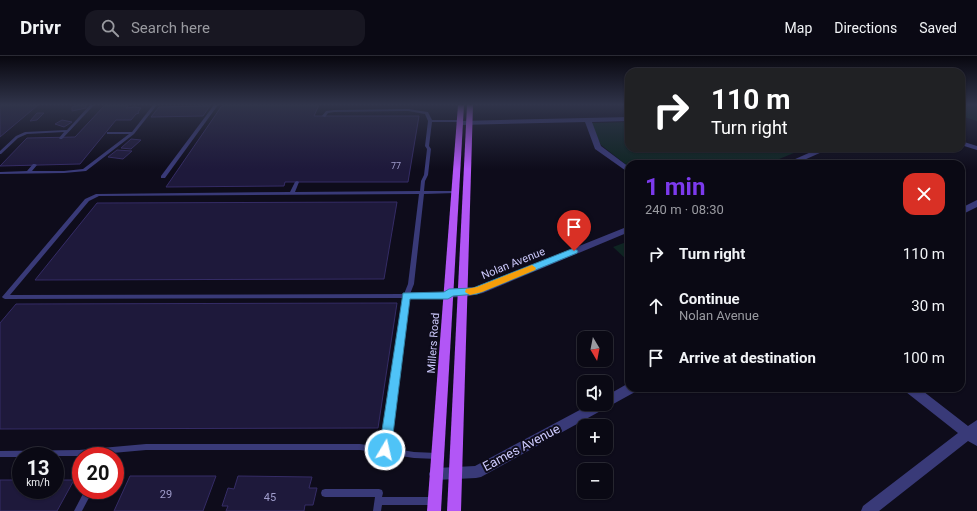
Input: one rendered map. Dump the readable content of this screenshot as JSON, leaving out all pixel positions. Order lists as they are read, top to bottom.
{
  "streets": {
    "main road": ["Millers Road"],
    "street": ["Nolan Avenue", "Eames Avenue"]
  },
  "crossings": [
    ["Nolan Avenue", "Millers Road"],
    ["Millers Road", "Eames Avenue"]
  ],
  "house_numbers": ["77", "29", "45"],
  "north": "bottom",
  "page": {
    "header": "Drivr",
    "search": "Search here",
    "nav": ["Map", "Directions", "Saved"],
    "turn": ["110 m", "Turn right"],
    "heading": ["1 min", "240 m · 08:30"],
    "list": [
      {
        "name": "Turn right",
        "value": "110 m"
      },
      {
        "name": "Continue",
        "note": "Nolan Avenue",
        "value": "30 m"
      },
      {
        "name": "Arrive at destination",
        "value": "100 m"
      }
    ],
    "map_buttons": ["+", "−"],
    "speed": "13 km/h",
    "limit": "20"
  }
}
